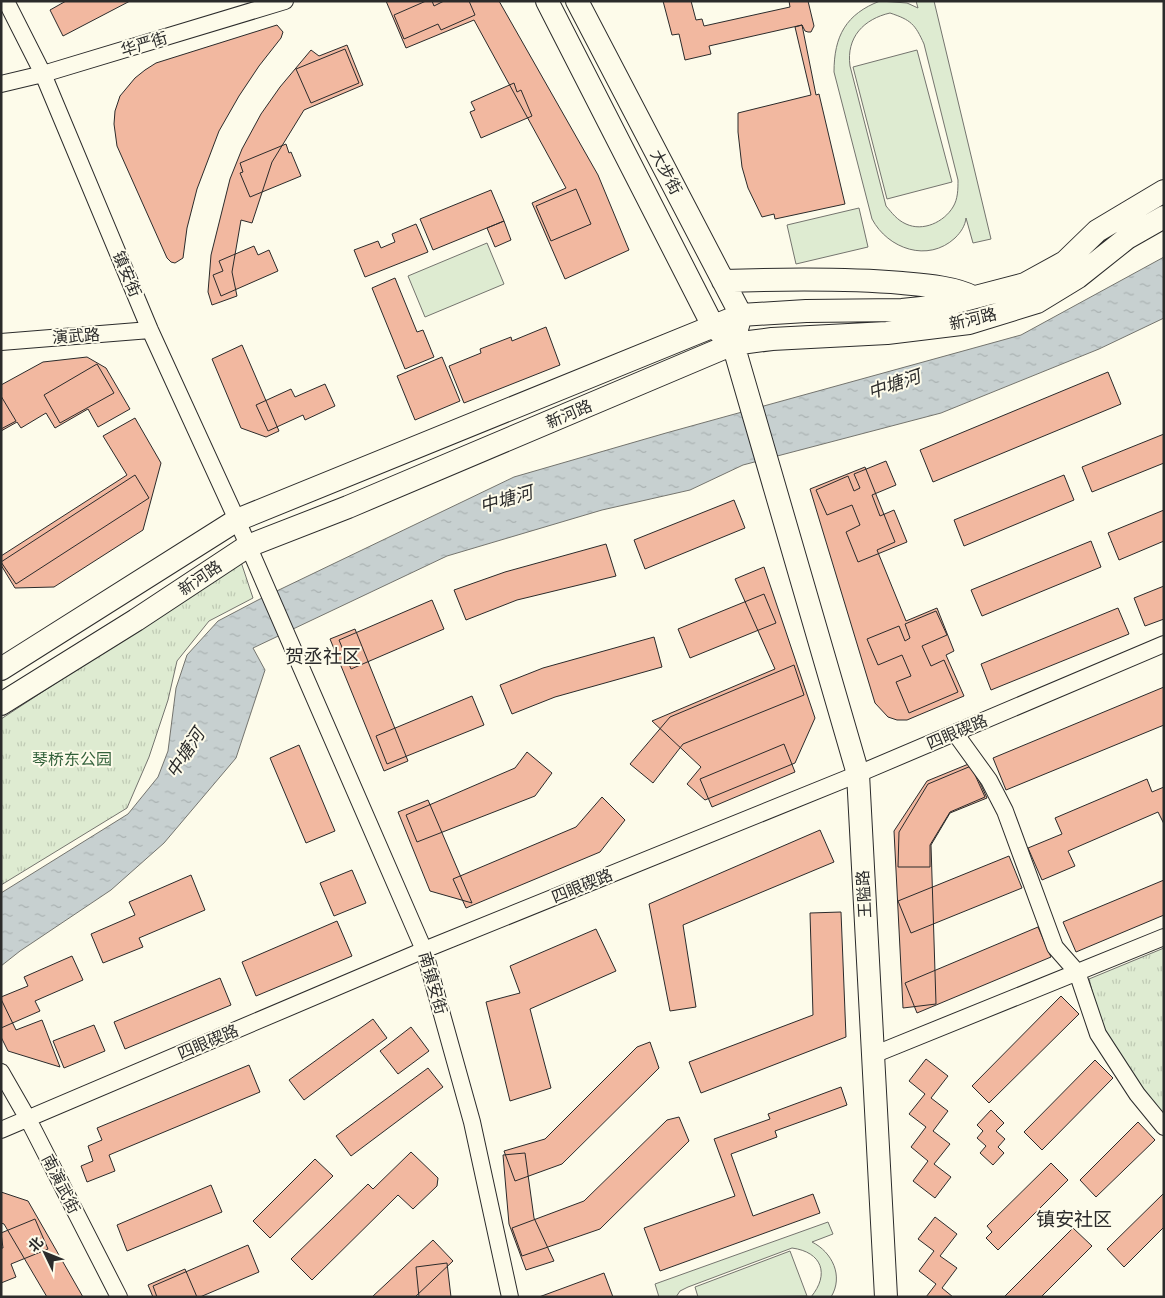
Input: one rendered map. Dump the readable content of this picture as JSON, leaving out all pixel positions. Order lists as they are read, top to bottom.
{
  "streets": {
    "main road": ["大步街", "新河路", "王隘路"],
    "street": [
      "华严街",
      "镇安街",
      "演武路",
      "四眼碶路",
      "南镇安街",
      "南演武街"
    ]
  },
  "crossings": [
    ["华严街", "镇安街"],
    ["大步街", "新河路"],
    ["大步街", "王隘路"],
    ["镇安街", "新河路"],
    ["镇安街", "演武路"],
    ["镇安街", "南镇安街"],
    ["新河路", "王隘路"],
    ["新河路", "南镇安街"],
    ["四眼碶路", "王隘路"],
    ["四眼碶路", "南镇安街"],
    ["四眼碶路", "南演武街"]
  ],
  "districts": ["贺丞社区", "镇安社区"],
  "water": ["中塘河"],
  "parks": ["琴桥东公园"],
  "north": "top left"
}
